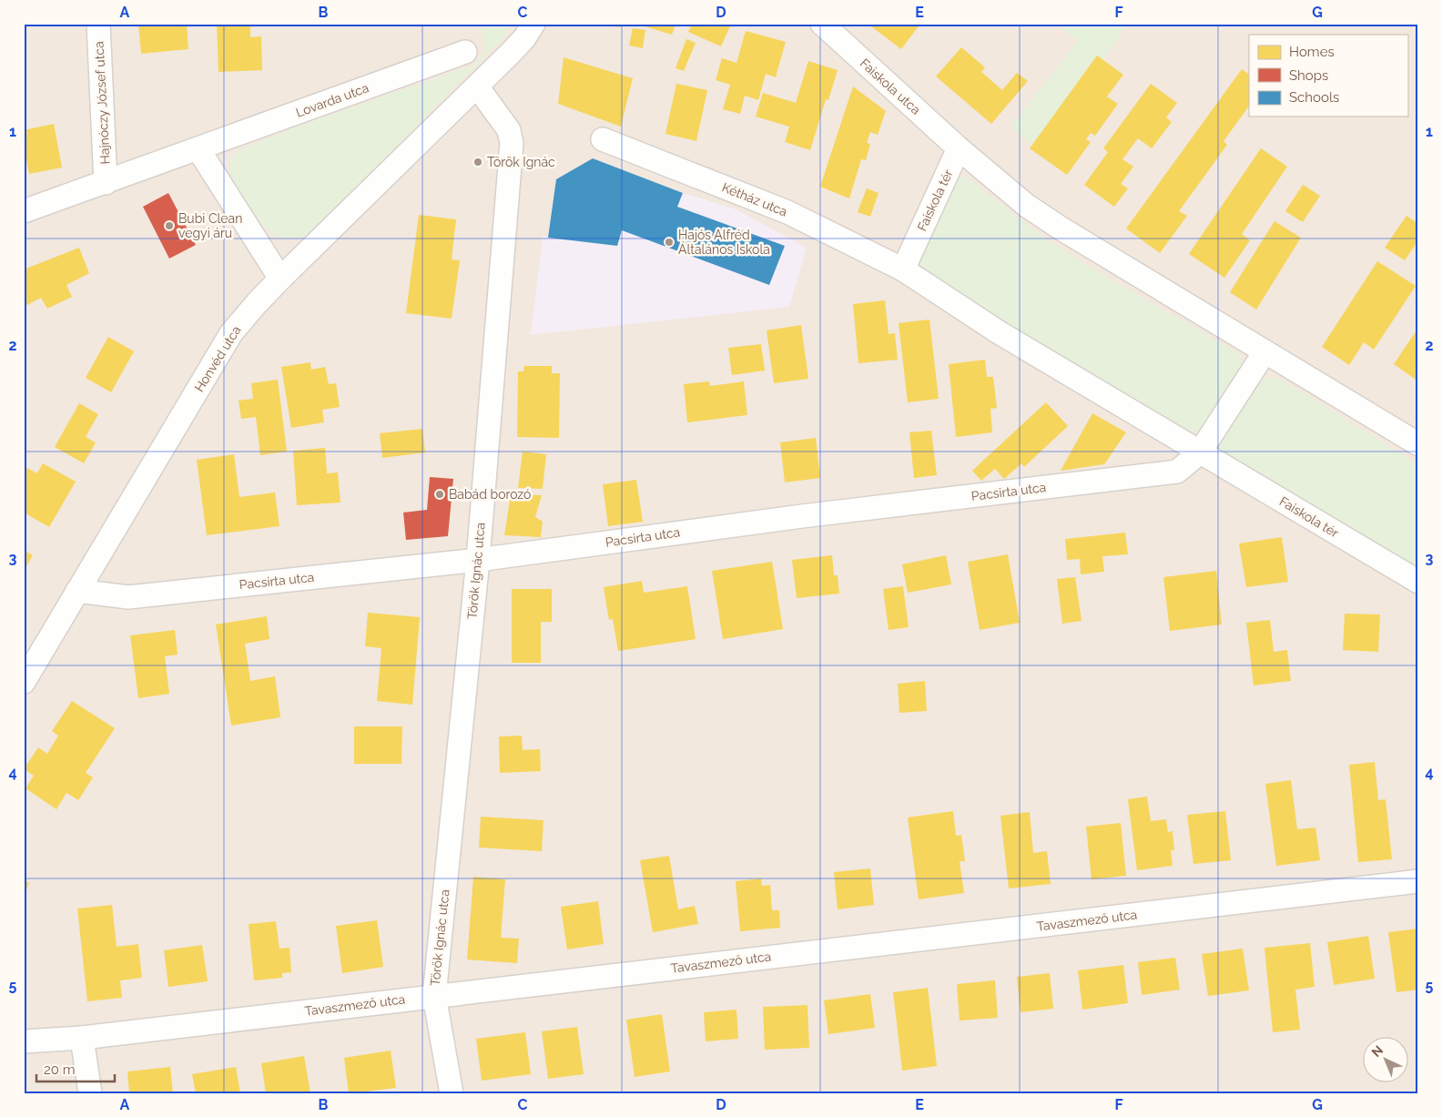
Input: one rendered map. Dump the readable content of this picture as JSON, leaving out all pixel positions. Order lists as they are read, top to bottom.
{
  "streets": {
    "street": [
      "Faiskola utca",
      "Lovarda utca",
      "Hajnóczy József utca",
      "Kétház utca",
      "Faiskola tér",
      "Honvéd utca",
      "Pacsirta utca",
      "Török Ignác utca",
      "Tavaszmező utca"
    ]
  },
  "crossings": [
    ["Faiskola utca", "Faiskola tér"],
    ["Lovarda utca", "Hajnóczy József utca"],
    ["Kétház utca", "Faiskola tér"],
    ["Faiskola tér", "Pacsirta utca"],
    ["Honvéd utca", "Pacsirta utca"],
    ["Honvéd utca", "Török Ignác utca"],
    ["Pacsirta utca", "Török Ignác utca"],
    ["Török Ignác utca", "Tavaszmező utca"]
  ],
  "places": [
    "Török Ignác",
    "Bubi Clean vegyi áru",
    "Hajós Alfréd Általános Iskola",
    "Babád borozó"
  ],
  "legend": ["Homes", "Shops", "Schools"],
  "scale_bar": "20 m",
  "north": "top left",
  "grid": {
    "columns": [
      "A",
      "B",
      "C",
      "D",
      "E",
      "F",
      "G"
    ],
    "rows": [
      "1",
      "2",
      "3",
      "4",
      "5"
    ]
  }
}
